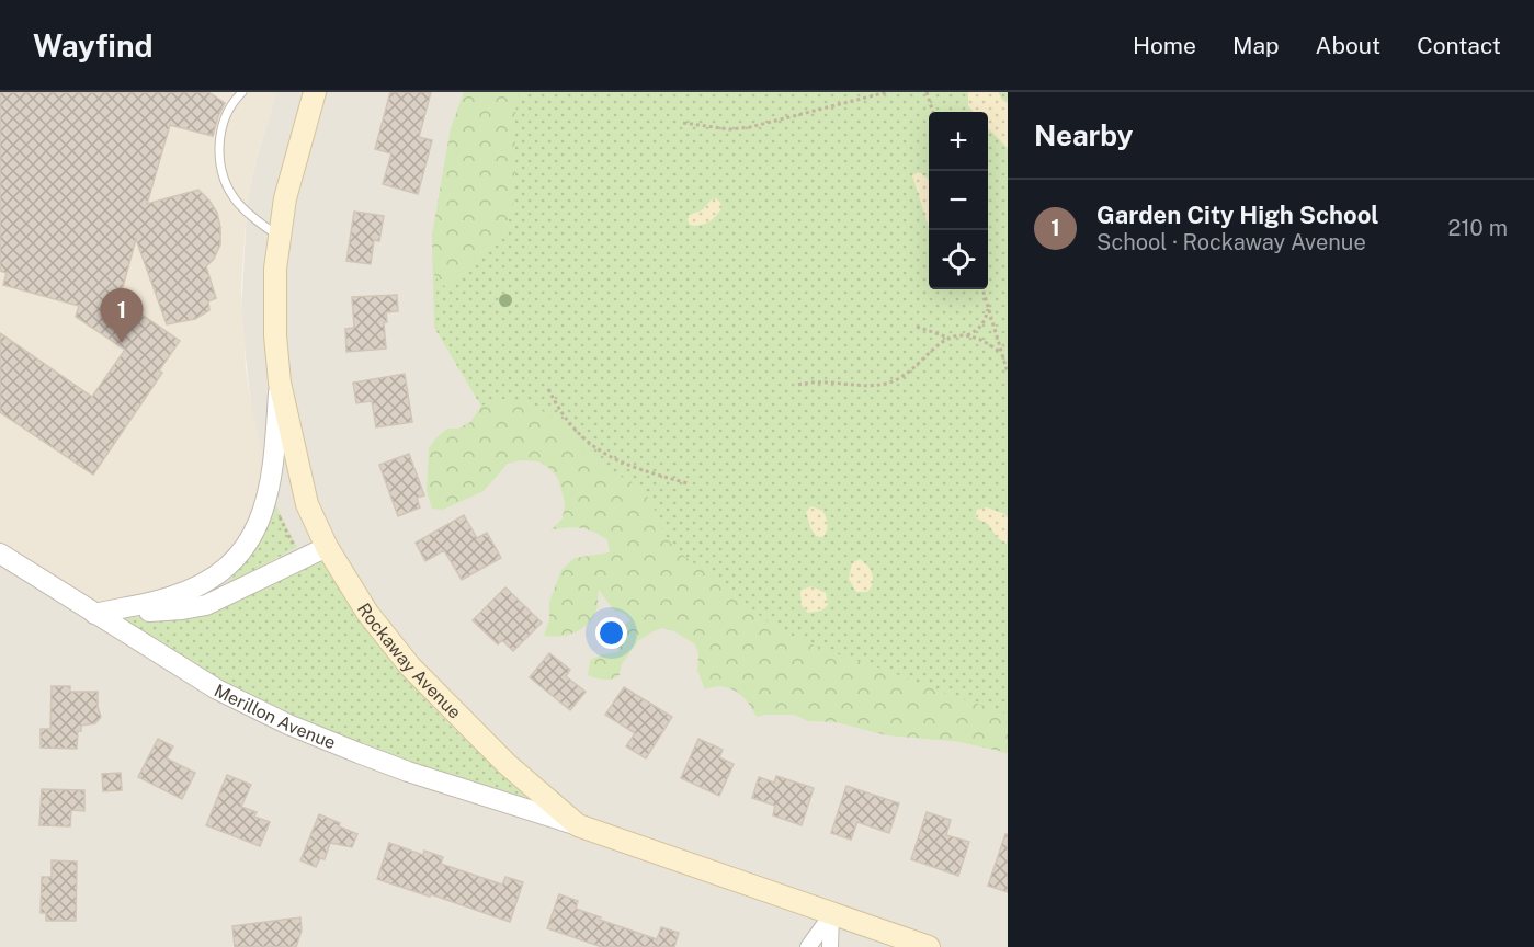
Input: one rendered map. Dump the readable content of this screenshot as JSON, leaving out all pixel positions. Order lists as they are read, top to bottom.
{
  "streets": {
    "main road": ["Rockaway Avenue"],
    "street": ["Merillon Avenue"]
  },
  "crossings": [
    ["Rockaway Avenue", "Merillon Avenue"]
  ],
  "page": {
    "header": "Wayfind",
    "nav": [
      "Home",
      "Map",
      "About",
      "Contact"
    ],
    "heading": "Nearby",
    "map_buttons": ["+", "−"],
    "list": [
      {
        "mark": "1",
        "name": "Garden City High School",
        "note": "School · Rockaway Avenue",
        "value": "210 m"
      }
    ],
    "pins": "1"
  }
}
